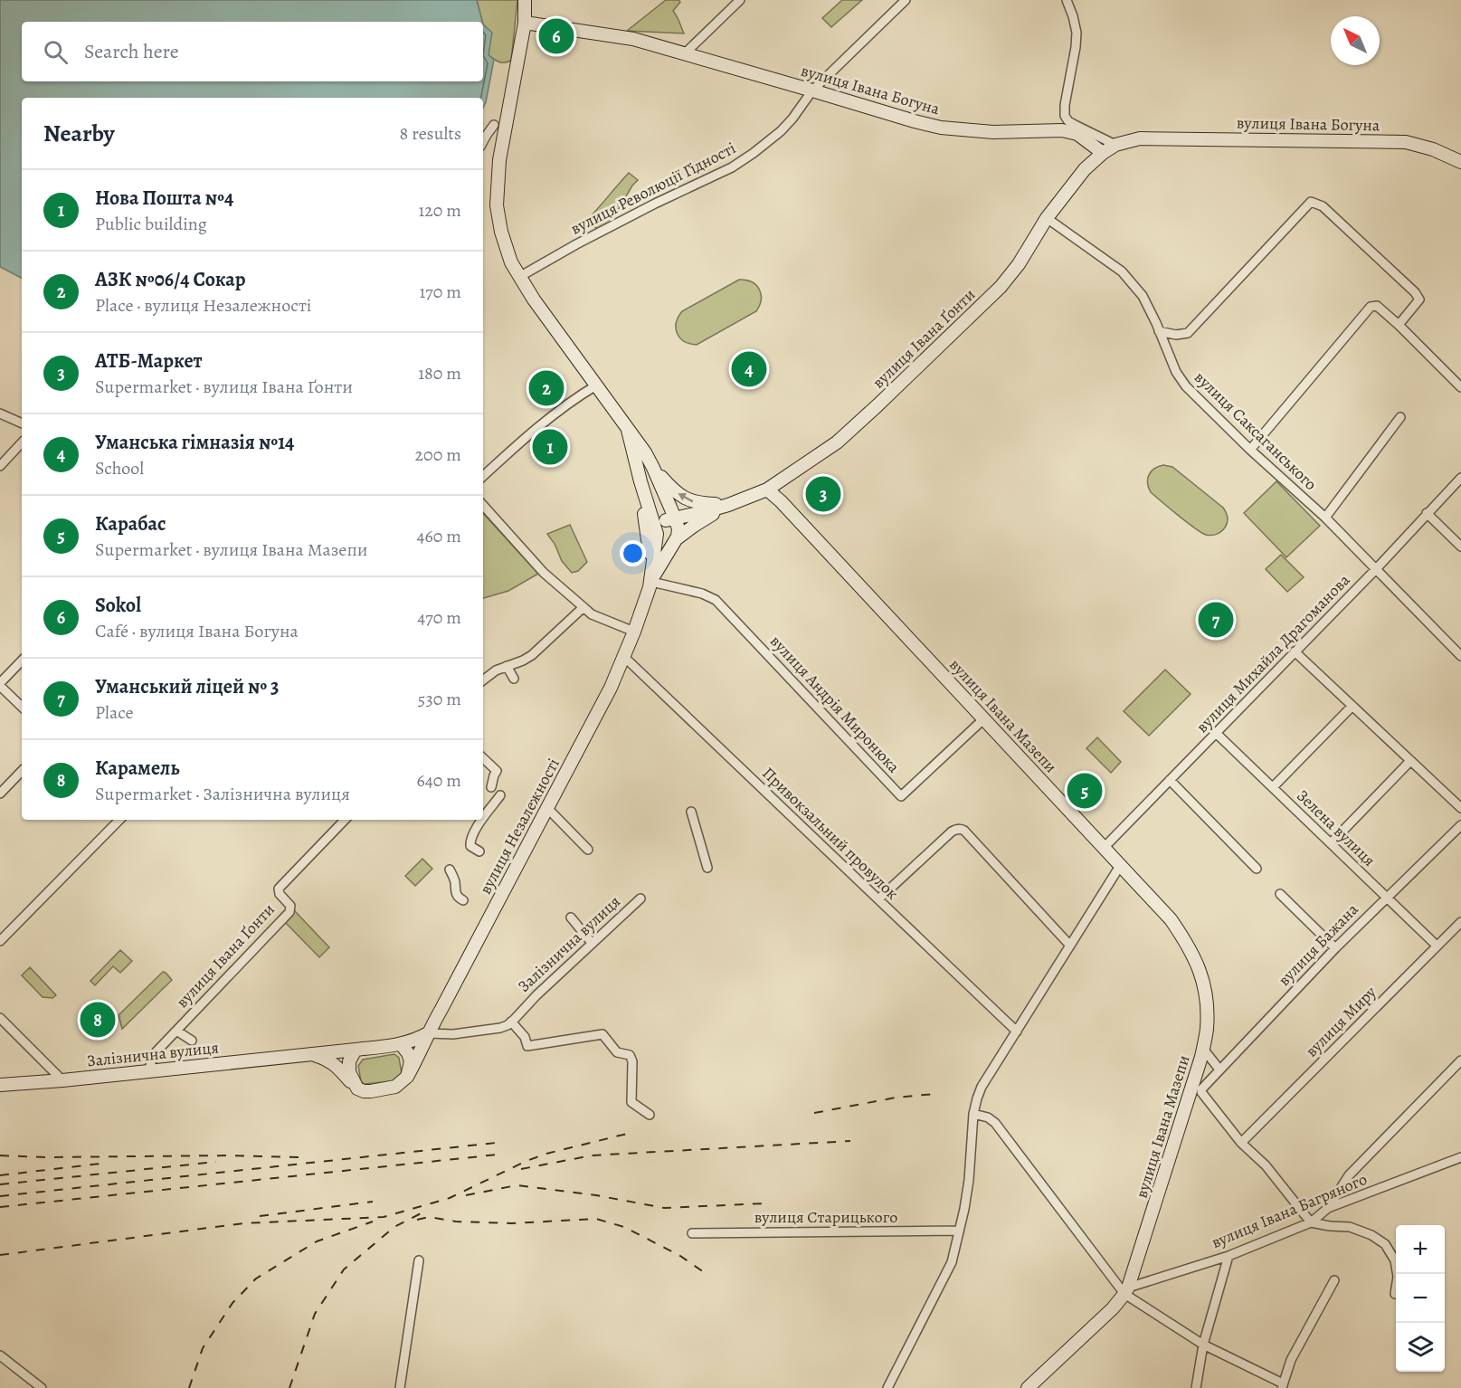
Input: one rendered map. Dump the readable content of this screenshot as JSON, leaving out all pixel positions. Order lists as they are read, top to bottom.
{
  "streets": {
    "main road": [
      "вулиця Івана Богуна",
      "вулиця Івана Ґонти",
      "вулиця Івана Мазепи",
      "вулиця Незалежності",
      "Залізнична вулиця"
    ],
    "street": [
      "вулиця Революції Гідності",
      "вулиця Саксаганського",
      "вулиця Михайла Драгоманова",
      "вулиця Андрія Миронюка",
      "Зелена вулиця",
      "Привокзальний провулок",
      "вулиця Бажана",
      "вулиця Миру",
      "вулиця Івана Багряного",
      "вулиця Старицького"
    ]
  },
  "crossings": [
    ["вулиця Івана Богуна", "вулиця Революції Гідності"],
    ["вулиця Івана Богуна", "вулиця Івана Ґонти"],
    ["вулиця Івана Богуна", "вулиця Незалежності"],
    ["вулиця Революції Гідності", "вулиця Незалежності"],
    ["вулиця Івана Ґонти", "вулиця Саксаганського"],
    ["вулиця Івана Ґонти", "вулиця Івана Мазепи"],
    ["вулиця Івана Ґонти", "вулиця Незалежності"],
    ["вулиця Івана Ґонти", "Залізнична вулиця"],
    ["вулиця Саксаганського", "вулиця Михайла Драгоманова"],
    ["вулиця Михайла Драгоманова", "вулиця Івана Мазепи"],
    ["вулиця Михайла Драгоманова", "Зелена вулиця"],
    ["вулиця Андрія Миронюка", "вулиця Івана Мазепи"],
    ["вулиця Андрія Миронюка", "вулиця Незалежності"],
    ["вулиця Івана Мазепи", "вулиця Івана Багряного"],
    ["вулиця Незалежності", "Привокзальний провулок"],
    ["вулиця Незалежності", "Залізнична вулиця"],
    ["Зелена вулиця", "вулиця Бажана"],
    ["Зелена вулиця", "вулиця Миру"],
    ["вулиця Бажана", "вулиця Миру"]
  ],
  "north": "top left",
  "page": {
    "pins": [
      "6",
      "4",
      "2",
      "1",
      "3",
      "7",
      "5",
      "8"
    ],
    "search": "Search here",
    "heading": ["Nearby", "8 results"],
    "list": [
      {
        "mark": "1",
        "name": "Нова Пошта №4",
        "note": "Public building",
        "value": "120 m"
      },
      {
        "mark": "2",
        "name": "АЗК №06/4 Сокар",
        "note": "Place · вулиця Незалежності",
        "value": "170 m"
      },
      {
        "mark": "3",
        "name": "АТБ-Маркет",
        "note": "Supermarket · вулиця Івана Ґонти",
        "value": "180 m"
      },
      {
        "mark": "4",
        "name": "Уманська гімназія №14",
        "note": "School",
        "value": "200 m"
      },
      {
        "mark": "5",
        "name": "Карабас",
        "note": "Supermarket · вулиця Івана Мазепи",
        "value": "460 m"
      },
      {
        "mark": "6",
        "name": "Sokol",
        "note": "Café · вулиця Івана Богуна",
        "value": "470 m"
      },
      {
        "mark": "7",
        "name": "Уманський ліцей № 3",
        "note": "Place",
        "value": "530 m"
      },
      {
        "mark": "8",
        "name": "Карамель",
        "note": "Supermarket · Залізнична вулиця",
        "value": "640 m"
      }
    ],
    "map_buttons": ["+", "−"]
  }
}
